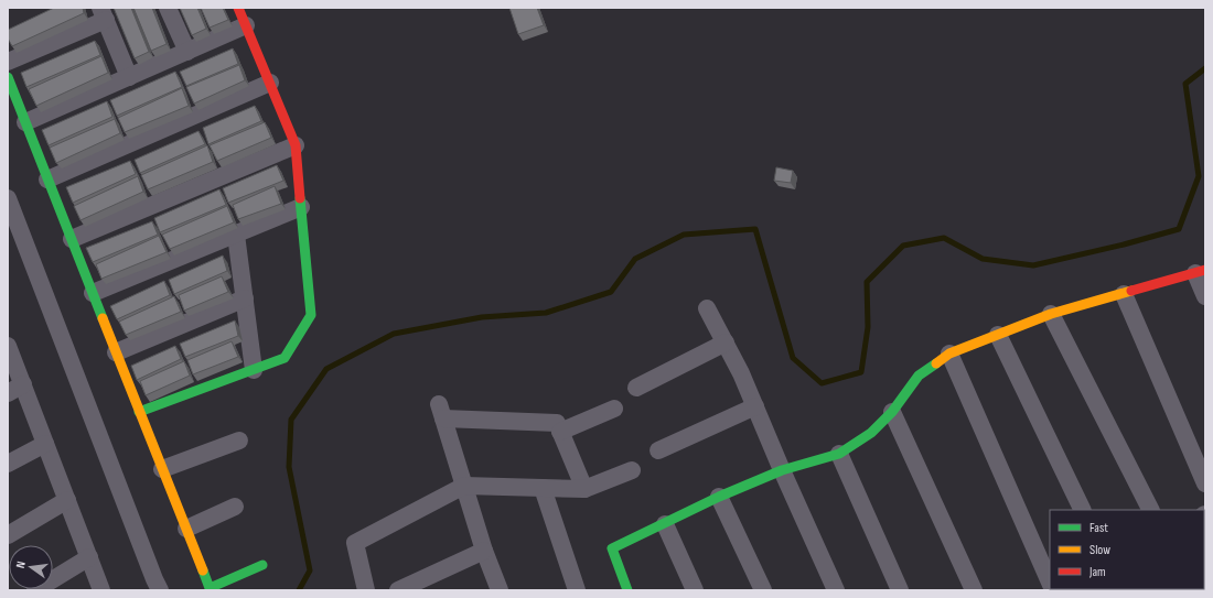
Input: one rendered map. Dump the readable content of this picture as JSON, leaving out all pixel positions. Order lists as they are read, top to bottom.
{
  "legend": ["Fast", "Slow", "Jam"],
  "north": "left"
}
